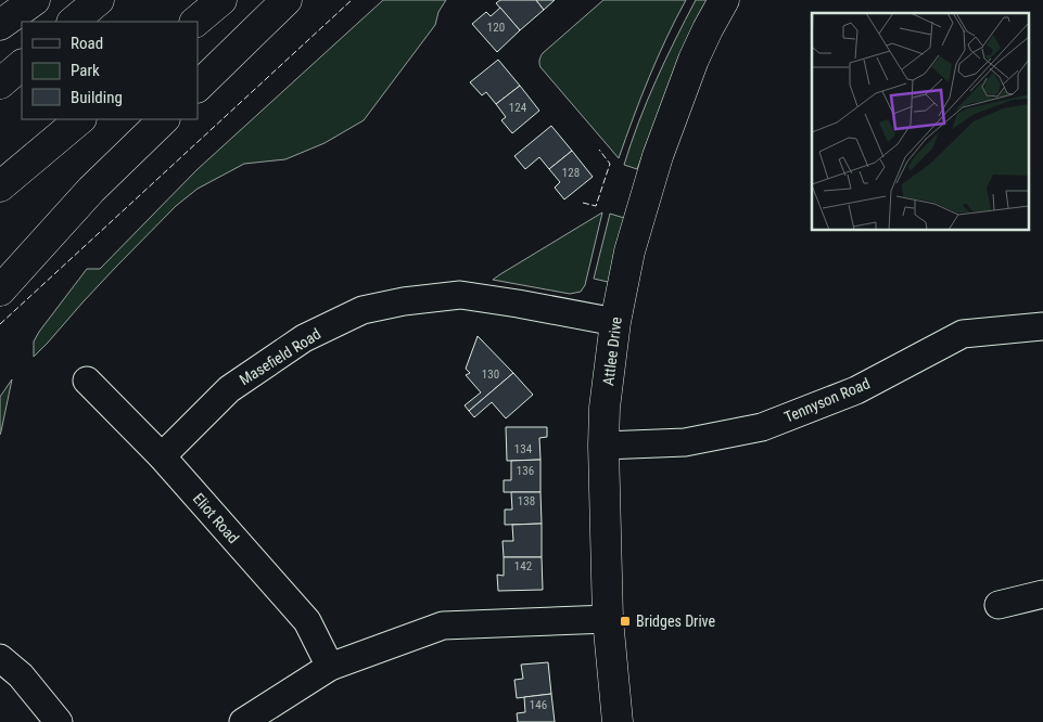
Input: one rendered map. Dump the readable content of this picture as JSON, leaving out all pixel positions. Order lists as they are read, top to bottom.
{
  "streets": {
    "main road": ["Attlee Drive"],
    "street": ["Masefield Road", "Tennyson Road", "Eliot Road"]
  },
  "crossings": [
    ["Attlee Drive", "Masefield Road"],
    ["Attlee Drive", "Tennyson Road"],
    ["Masefield Road", "Eliot Road"]
  ],
  "places": {
    "transit": ["Bridges Drive"]
  },
  "house_numbers": [
    "120",
    "124",
    "128",
    "130",
    "134",
    "136",
    "138",
    "142",
    "146"
  ],
  "legend": ["Road", "Park", "Building"]
}
